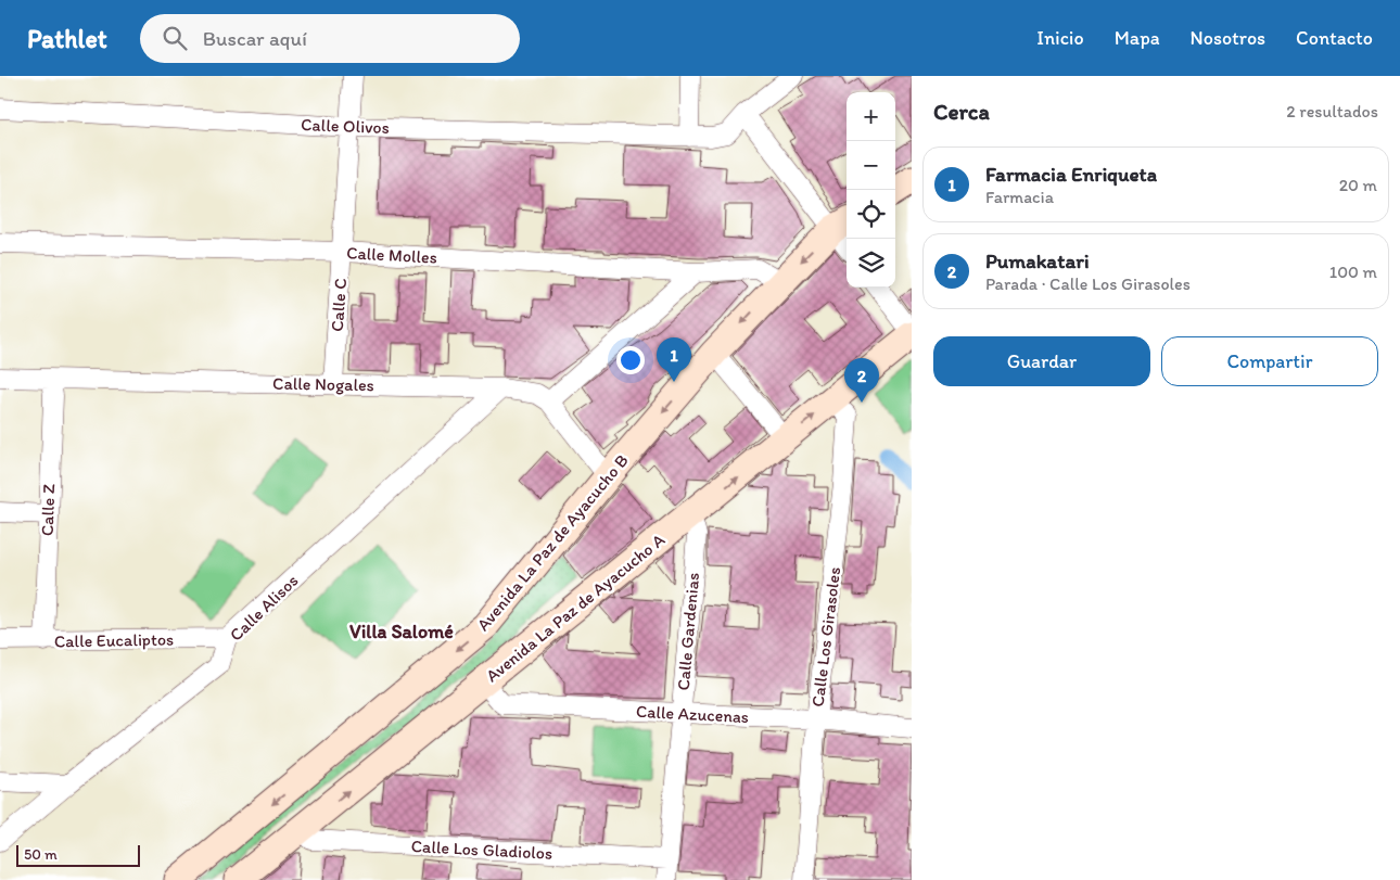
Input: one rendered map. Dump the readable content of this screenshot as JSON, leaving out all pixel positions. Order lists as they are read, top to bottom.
{
  "streets": {
    "main road": ["Avenida La Paz de Ayacucho B", "Avenida La Paz de Ayacucho A"],
    "street": [
      "Calle Olivos",
      "Calle Molles",
      "Calle C",
      "Calle Nogales",
      "Calle Z",
      "Calle Alisos",
      "Calle Gardenias",
      "Calle Los Girasoles",
      "Calle Eucaliptos",
      "Calle Azucenas",
      "Calle Los Gladiolos"
    ]
  },
  "crossings": [
    ["Calle Olivos", "Calle C"],
    ["Calle Molles", "Calle C"],
    ["Calle Molles", "Avenida La Paz de Ayacucho B"],
    ["Calle C", "Calle Nogales"],
    ["Calle Nogales", "Calle Z"],
    ["Calle Nogales", "Calle Alisos"],
    ["Calle Z", "Calle Eucaliptos"],
    ["Calle Alisos", "Calle Eucaliptos"],
    ["Avenida La Paz de Ayacucho A", "Calle Gardenias"],
    ["Avenida La Paz de Ayacucho A", "Calle Los Girasoles"],
    ["Avenida La Paz de Ayacucho A", "Calle Azucenas"],
    ["Avenida La Paz de Ayacucho A", "Calle Los Gladiolos"],
    ["Calle Gardenias", "Calle Azucenas"],
    ["Calle Gardenias", "Calle Los Gladiolos"],
    ["Calle Los Girasoles", "Calle Azucenas"]
  ],
  "one_way": ["Avenida La Paz de Ayacucho B", "Avenida La Paz de Ayacucho A"],
  "districts": ["Villa Salomé"],
  "scale_bar": "50 m",
  "page": {
    "header": "Pathlet",
    "search": "Buscar aquí",
    "nav": [
      "Inicio",
      "Mapa",
      "Nosotros",
      "Contacto"
    ],
    "heading": ["Cerca", "2 resultados"],
    "map_buttons": ["+", "−"],
    "list": [
      {
        "mark": "1",
        "name": "Farmacia Enriqueta",
        "note": "Farmacia",
        "value": "20 m"
      },
      {
        "mark": "2",
        "name": "Pumakatari",
        "note": "Parada · Calle Los Girasoles",
        "value": "100 m"
      }
    ],
    "buttons": ["Guardar", "Compartir"],
    "pins": ["1", "2"],
    "scale": "50 m"
  }
}
